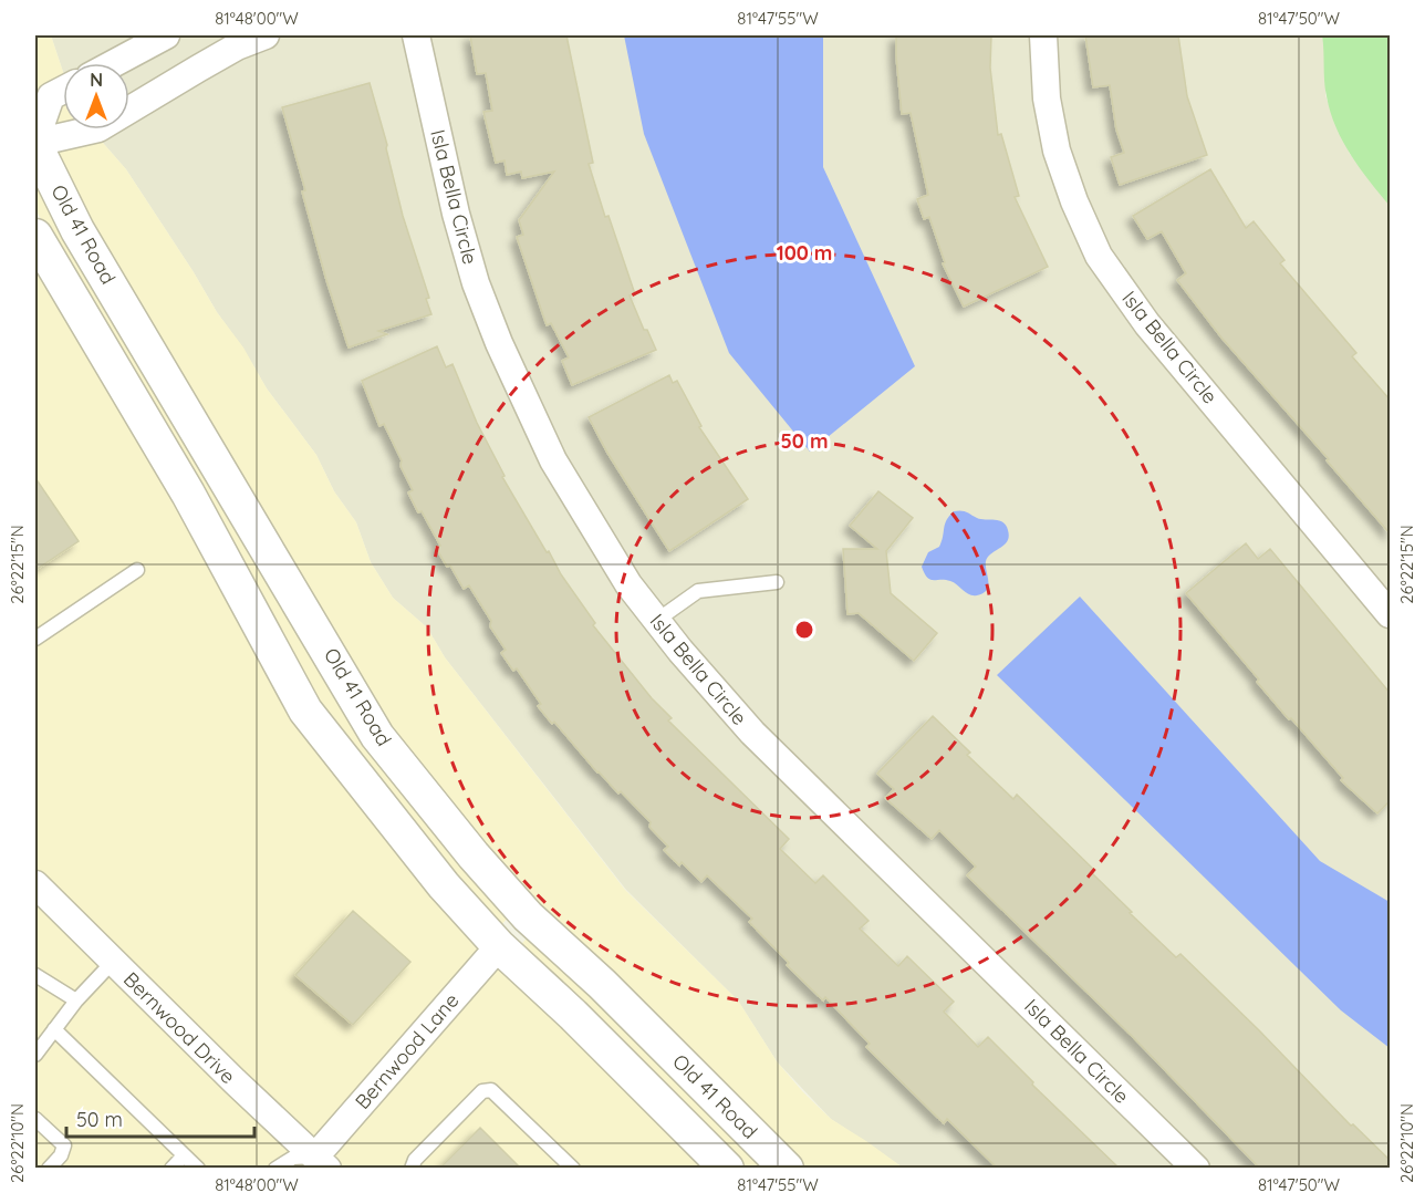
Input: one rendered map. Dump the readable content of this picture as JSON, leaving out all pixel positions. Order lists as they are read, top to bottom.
{
  "streets": {
    "street": [
      "Isla Bella Circle",
      "Old 41 Road",
      "Bernwood Drive",
      "Bernwood Lane"
    ]
  },
  "crossings": [
    ["Old 41 Road", "Bernwood Lane"],
    ["Bernwood Drive", "Bernwood Lane"]
  ],
  "scale_bar": "50 m",
  "north": "top",
  "coordinates": [
    "81°48'00\"W",
    "81°47'55\"W",
    "81°47'50\"W",
    "26°22'15\"N",
    "26°22'10\"N"
  ],
  "rings": ["100 m", "50 m"]
}
